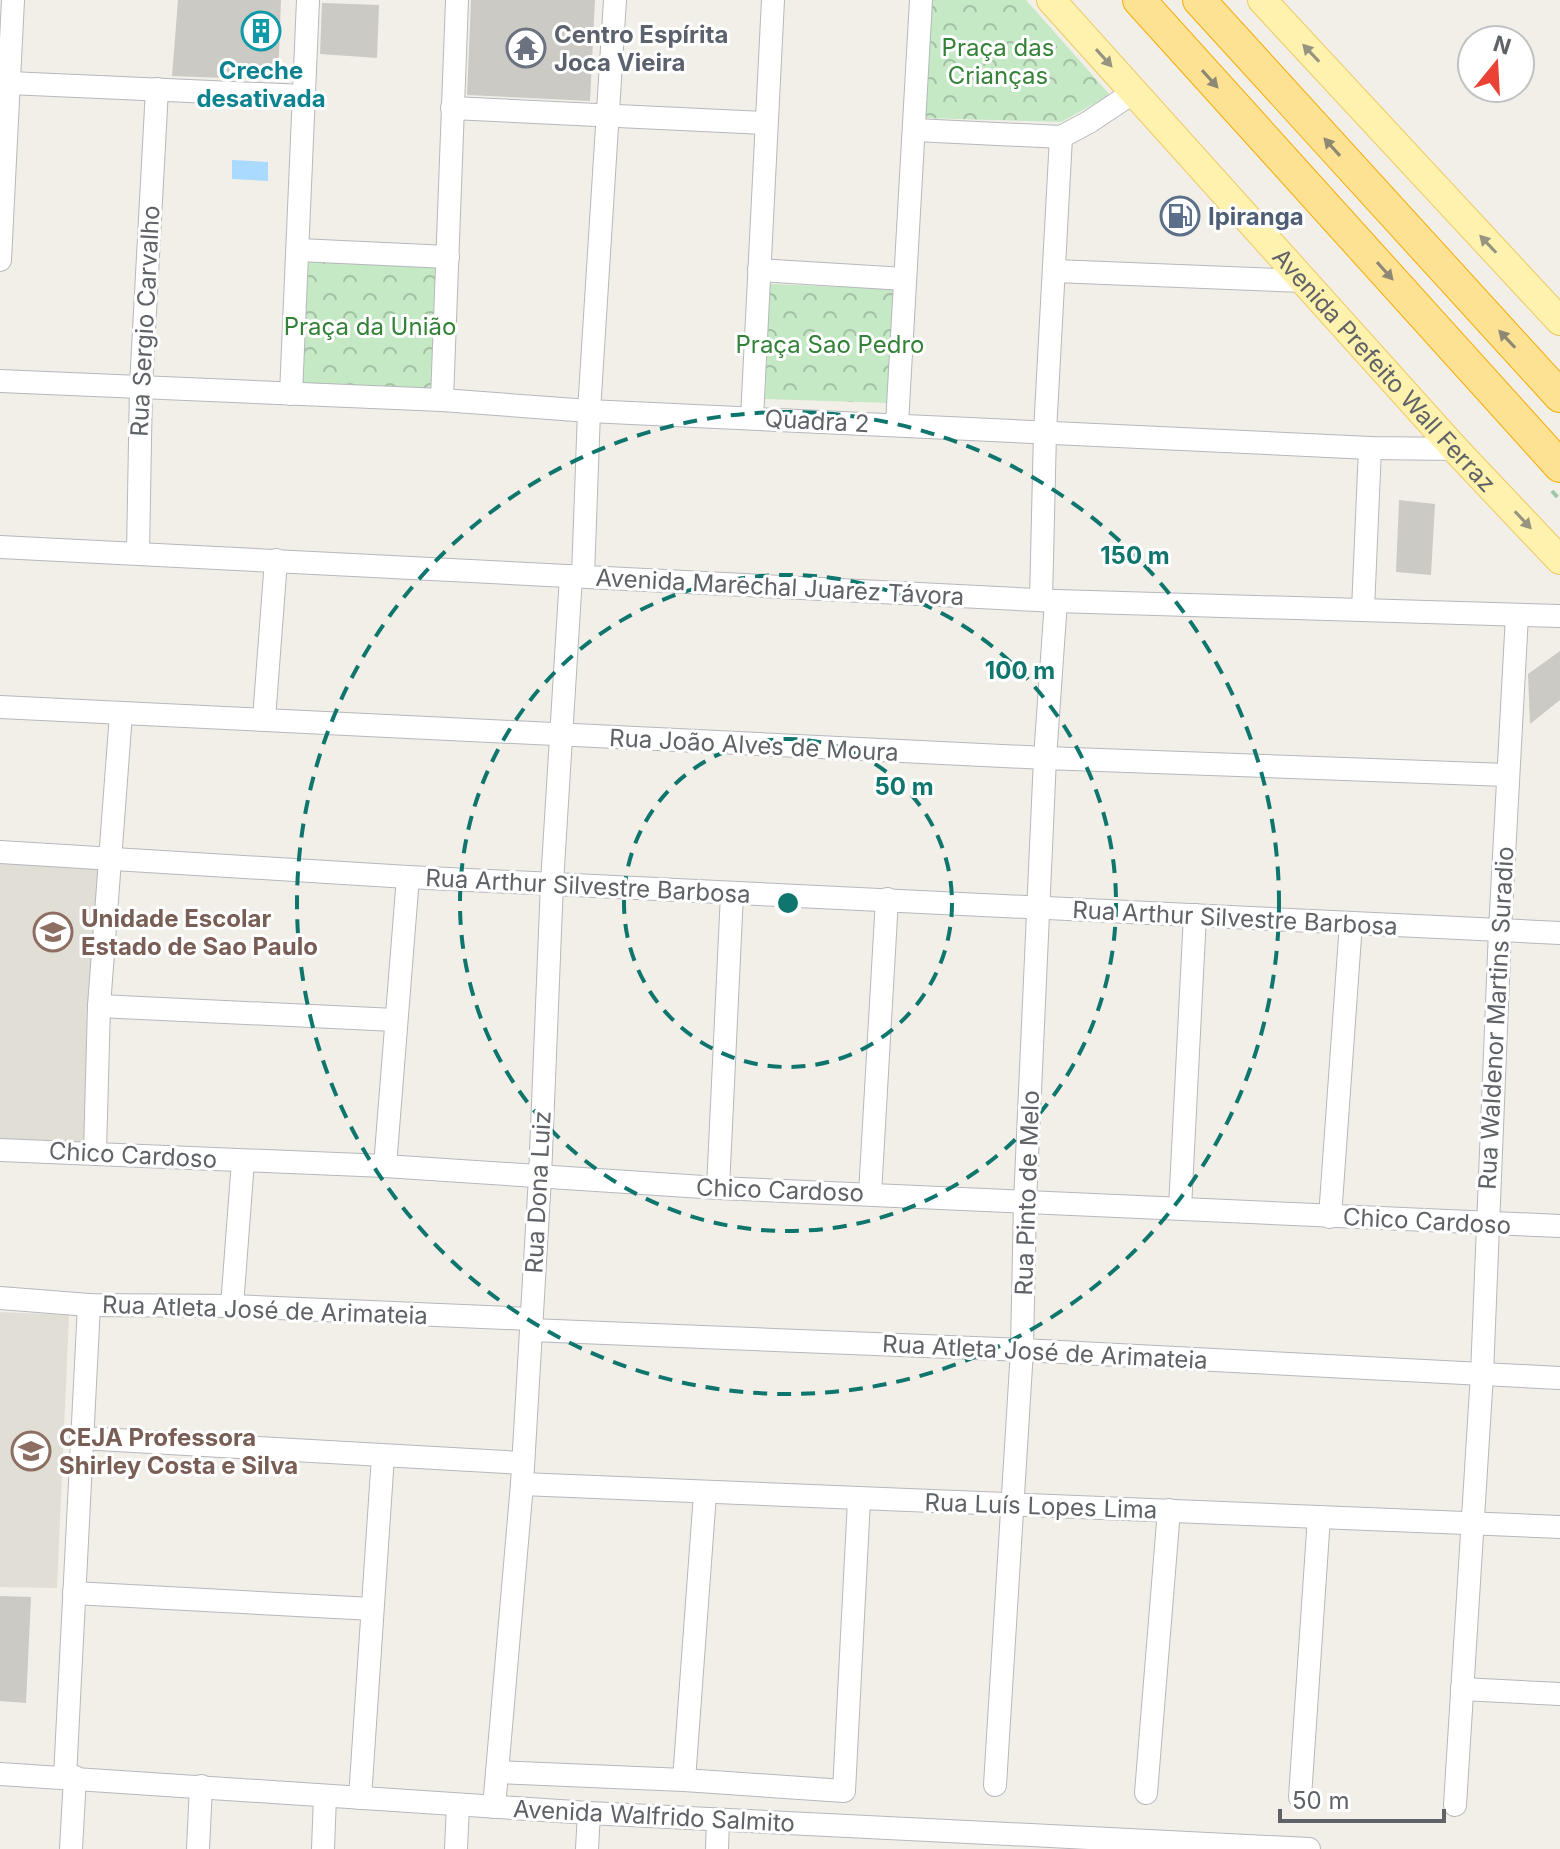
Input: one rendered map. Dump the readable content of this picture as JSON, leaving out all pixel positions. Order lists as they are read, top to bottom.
{
  "streets": {
    "main road": ["Avenida Prefeito Wall Ferraz"],
    "street": [
      "Rua Sergio Carvalho",
      "Quadra 2",
      "Avenida Marechal Juarez Távora",
      "Rua João Alves de Moura",
      "Rua Arthur Silvestre Barbosa",
      "Rua Waldenor Martins Suradio",
      "Chico Cardoso",
      "Rua Dona Luiz",
      "Rua Pinto de Melo",
      "Rua Atleta José de Arimateia",
      "Rua Luís Lopes Lima",
      "Avenida Walfrido Salmito"
    ]
  },
  "crossings": [
    ["Rua Sergio Carvalho", "Quadra 2"],
    ["Rua Sergio Carvalho", "Avenida Marechal Juarez Távora"],
    ["Avenida Prefeito Wall Ferraz", "Quadra 2"],
    ["Quadra 2", "Rua Dona Luiz"],
    ["Quadra 2", "Rua Pinto de Melo"],
    ["Avenida Marechal Juarez Távora", "Rua Waldenor Martins Suradio"],
    ["Avenida Marechal Juarez Távora", "Rua Dona Luiz"],
    ["Avenida Marechal Juarez Távora", "Rua Pinto de Melo"],
    ["Rua João Alves de Moura", "Rua Waldenor Martins Suradio"],
    ["Rua João Alves de Moura", "Rua Dona Luiz"],
    ["Rua João Alves de Moura", "Rua Pinto de Melo"],
    ["Rua Arthur Silvestre Barbosa", "Rua Waldenor Martins Suradio"],
    ["Rua Arthur Silvestre Barbosa", "Rua Dona Luiz"],
    ["Rua Arthur Silvestre Barbosa", "Rua Pinto de Melo"],
    ["Rua Waldenor Martins Suradio", "Chico Cardoso"],
    ["Rua Waldenor Martins Suradio", "Rua Atleta José de Arimateia"],
    ["Rua Waldenor Martins Suradio", "Rua Luís Lopes Lima"],
    ["Chico Cardoso", "Rua Dona Luiz"],
    ["Chico Cardoso", "Rua Pinto de Melo"],
    ["Rua Dona Luiz", "Rua Atleta José de Arimateia"],
    ["Rua Dona Luiz", "Rua Luís Lopes Lima"],
    ["Rua Dona Luiz", "Avenida Walfrido Salmito"],
    ["Rua Pinto de Melo", "Rua Atleta José de Arimateia"],
    ["Rua Pinto de Melo", "Rua Luís Lopes Lima"]
  ],
  "one_way": ["Avenida Prefeito Wall Ferraz"],
  "parks": ["Praça das Crianças", "Praça da União", "Praça Sao Pedro"],
  "places": {
    "building": ["Creche desativada"],
    "temple": ["Centro Espírita Joca Vieira"],
    "fuel station": ["Ipiranga"],
    "school or university": ["Unidade Escolar Estado de Sao Paulo", "CEJA Professora Shirley Costa e Silva"]
  },
  "scale_bar": "50 m",
  "north": "top",
  "rings": ["150 m", "100 m", "50 m"]
}
